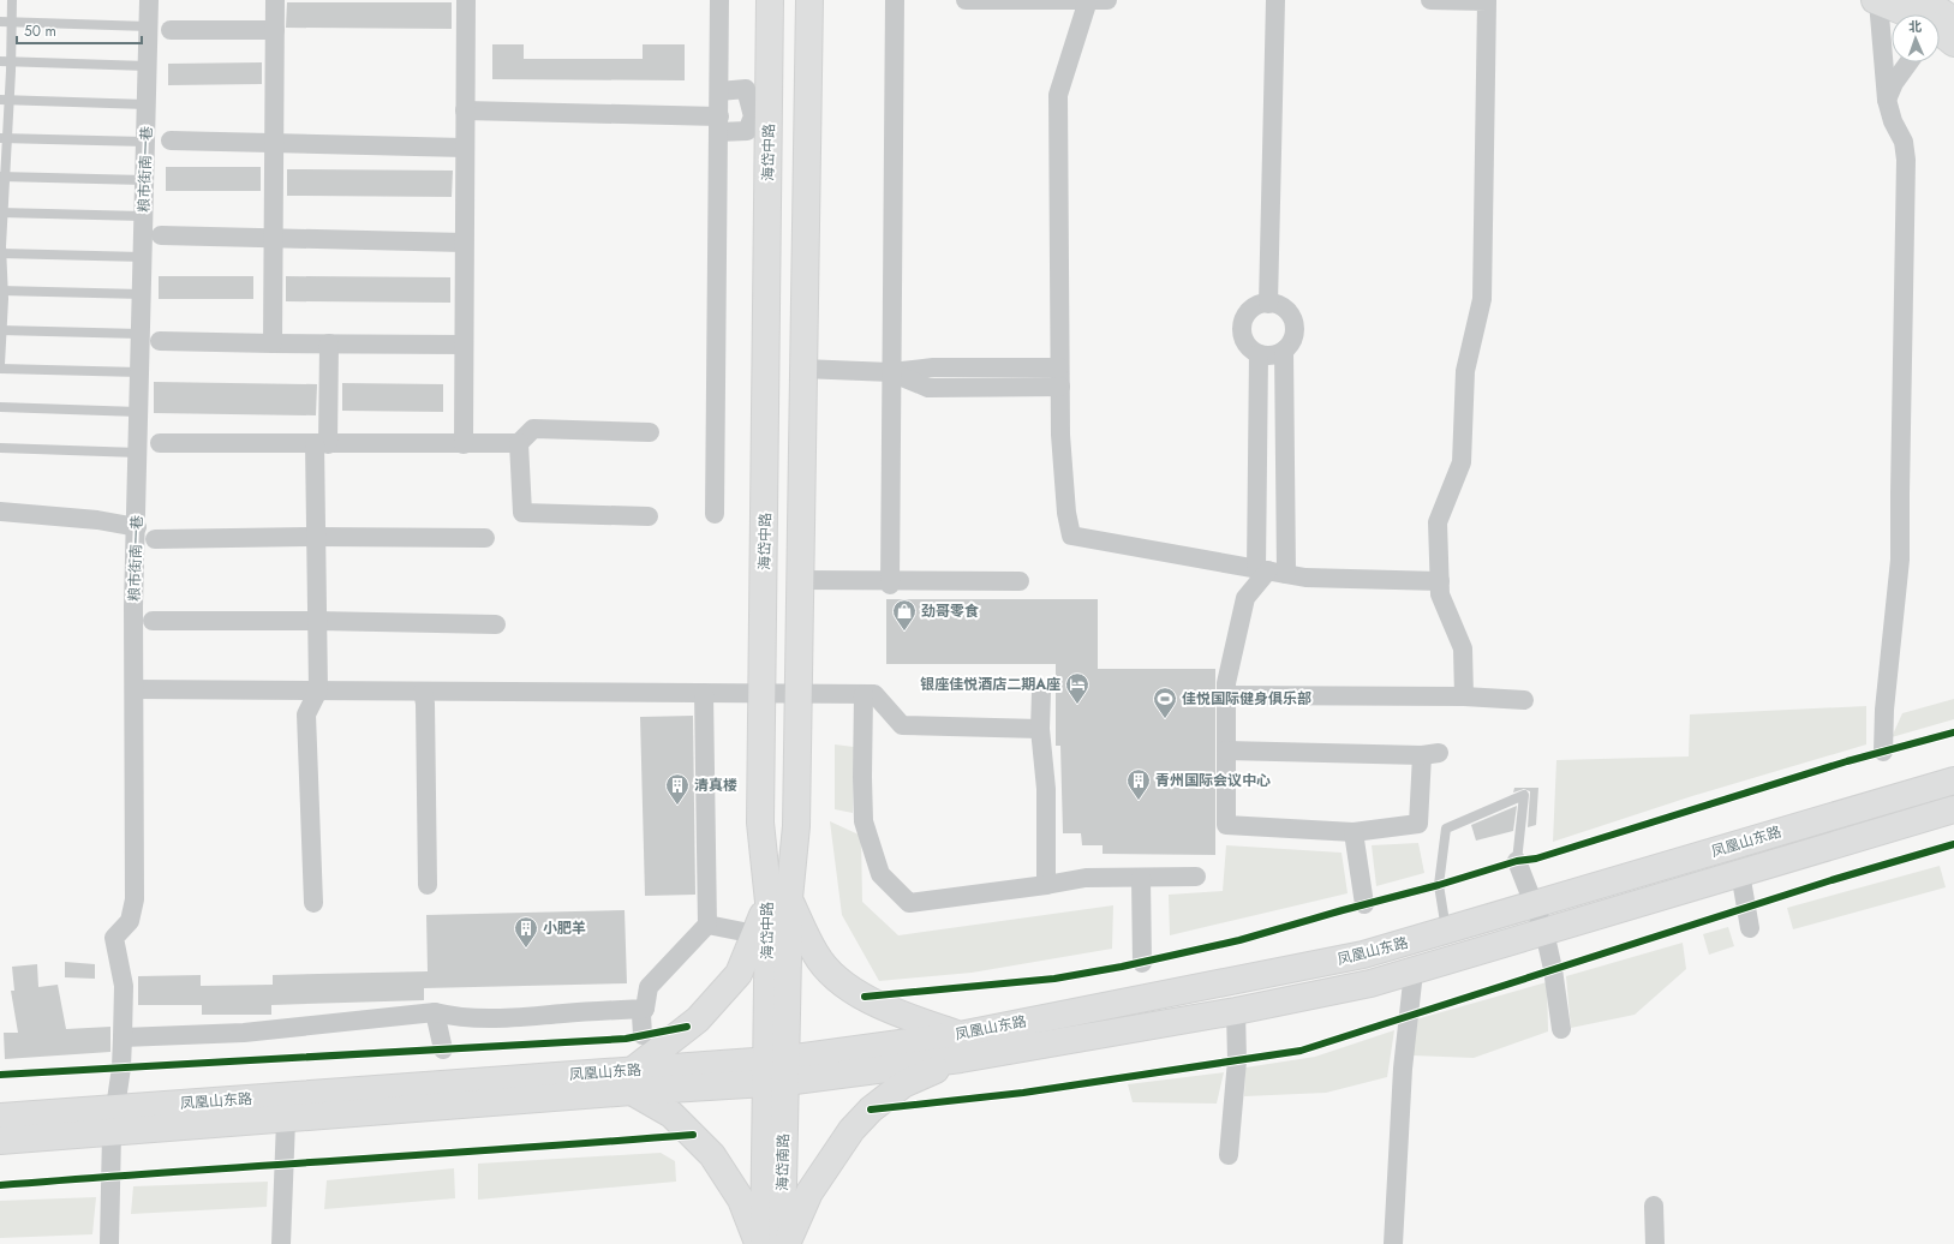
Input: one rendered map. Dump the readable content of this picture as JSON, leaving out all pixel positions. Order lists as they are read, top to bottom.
{
  "streets": {
    "main road": ["海岱中路", "凤凰山东路", "海岱南路"],
    "street": ["粮市街南一巷"]
  },
  "crossings": [
    ["海岱中路", "凤凰山东路"],
    ["海岱中路", "海岱南路"],
    ["粮市街南一巷", "凤凰山东路"],
    ["凤凰山东路", "海岱南路"]
  ],
  "places": {
    "shop": ["劲哥零食"],
    "hotel": ["银座佳悦酒店二期A座"],
    "sports": ["佳悦国际健身俱乐部"],
    "building": ["青州国际会议中心", "清真楼", "小肥羊"]
  },
  "scale_bar": "50 m",
  "north": "top"
}
